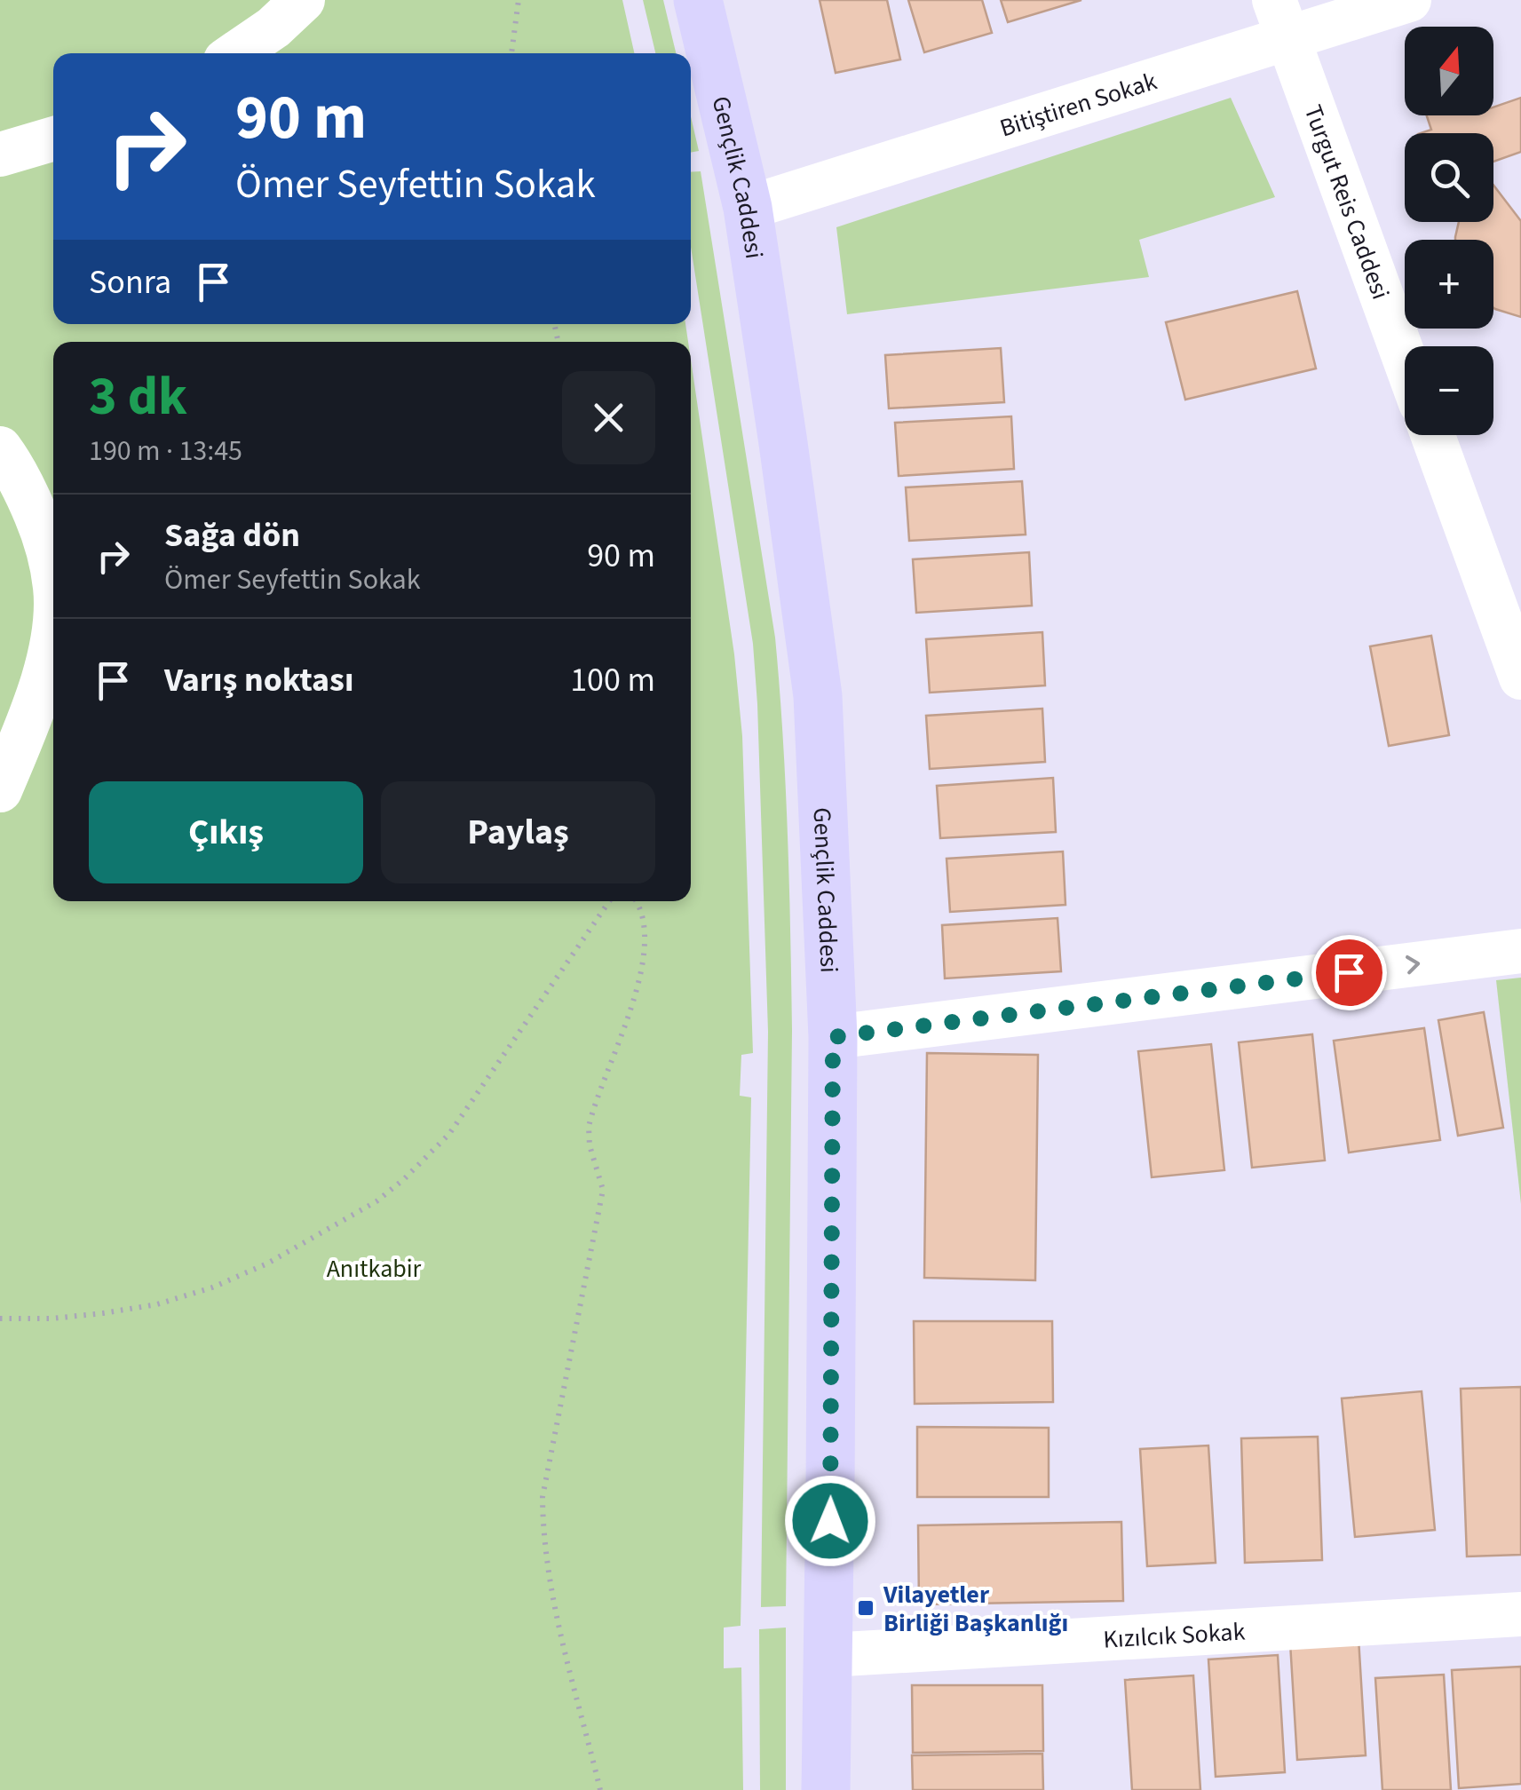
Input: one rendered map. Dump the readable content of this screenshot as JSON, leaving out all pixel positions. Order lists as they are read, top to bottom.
{
  "streets": {
    "main road": ["Gençlik Caddesi"],
    "street": ["Bitiştiren Sokak", "Turgut Reis Caddesi", "Kızılcık Sokak"]
  },
  "crossings": [
    ["Bitiştiren Sokak", "Gençlik Caddesi"],
    ["Bitiştiren Sokak", "Turgut Reis Caddesi"],
    ["Gençlik Caddesi", "Kızılcık Sokak"]
  ],
  "parks": ["Anıtkabir"],
  "places": {
    "transit": ["Vilayetler Birliği Başkanlığı"]
  },
  "north": "top",
  "page": {
    "map_buttons": ["+", "−"],
    "turn": ["90 m", "Ömer Seyfettin Sokak"],
    "then": "Sonra",
    "heading": ["3 dk", "190 m · 13:45"],
    "list": [
      {
        "name": "Sağa dön",
        "note": "Ömer Seyfettin Sokak",
        "value": "90 m"
      },
      {
        "name": "Varış noktası",
        "value": "100 m"
      }
    ],
    "buttons": ["Çıkış", "Paylaş"]
  }
}
